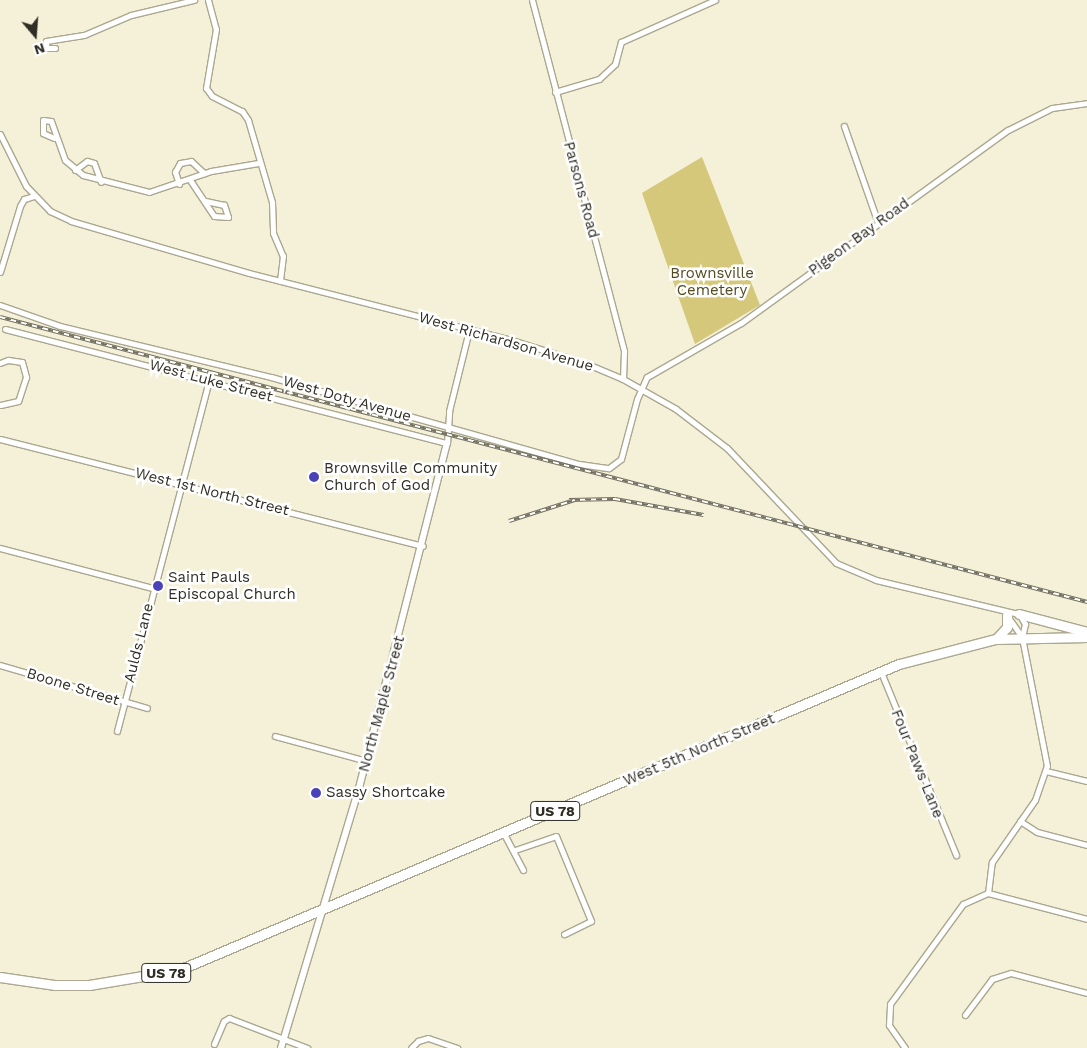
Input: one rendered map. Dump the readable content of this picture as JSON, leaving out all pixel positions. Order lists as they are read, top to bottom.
{
  "streets": {
    "main road": ["West 5th North Street", "US 78"],
    "street": [
      "Parsons Road",
      "Pigeon Bay Road",
      "West Richardson Avenue",
      "West Luke Street",
      "West Doty Avenue",
      "West 1st North Street",
      "Aulds Lane",
      "Boone Street",
      "North Maple Street",
      "Four Paws Lane"
    ]
  },
  "crossings": [
    ["Parsons Road", "West Richardson Avenue"],
    ["Pigeon Bay Road", "West Richardson Avenue"],
    ["Pigeon Bay Road", "West Doty Avenue"],
    ["West Richardson Avenue", "West Doty Avenue"],
    ["West Luke Street", "Aulds Lane"],
    ["West Luke Street", "North Maple Street"],
    ["West 1st North Street", "Aulds Lane"],
    ["West 1st North Street", "North Maple Street"],
    ["Aulds Lane", "Boone Street"],
    ["North Maple Street", "West 5th North Street"],
    ["North Maple Street", "US 78"],
    ["West 5th North Street", "Four Paws Lane"],
    ["West 5th North Street", "US 78"]
  ],
  "parks": ["Brownsville Cemetery"],
  "places": ["Brownsville Community Church of God", "Saint Pauls Episcopal Church", "Sassy Shortcake"],
  "north": "bottom"
}
